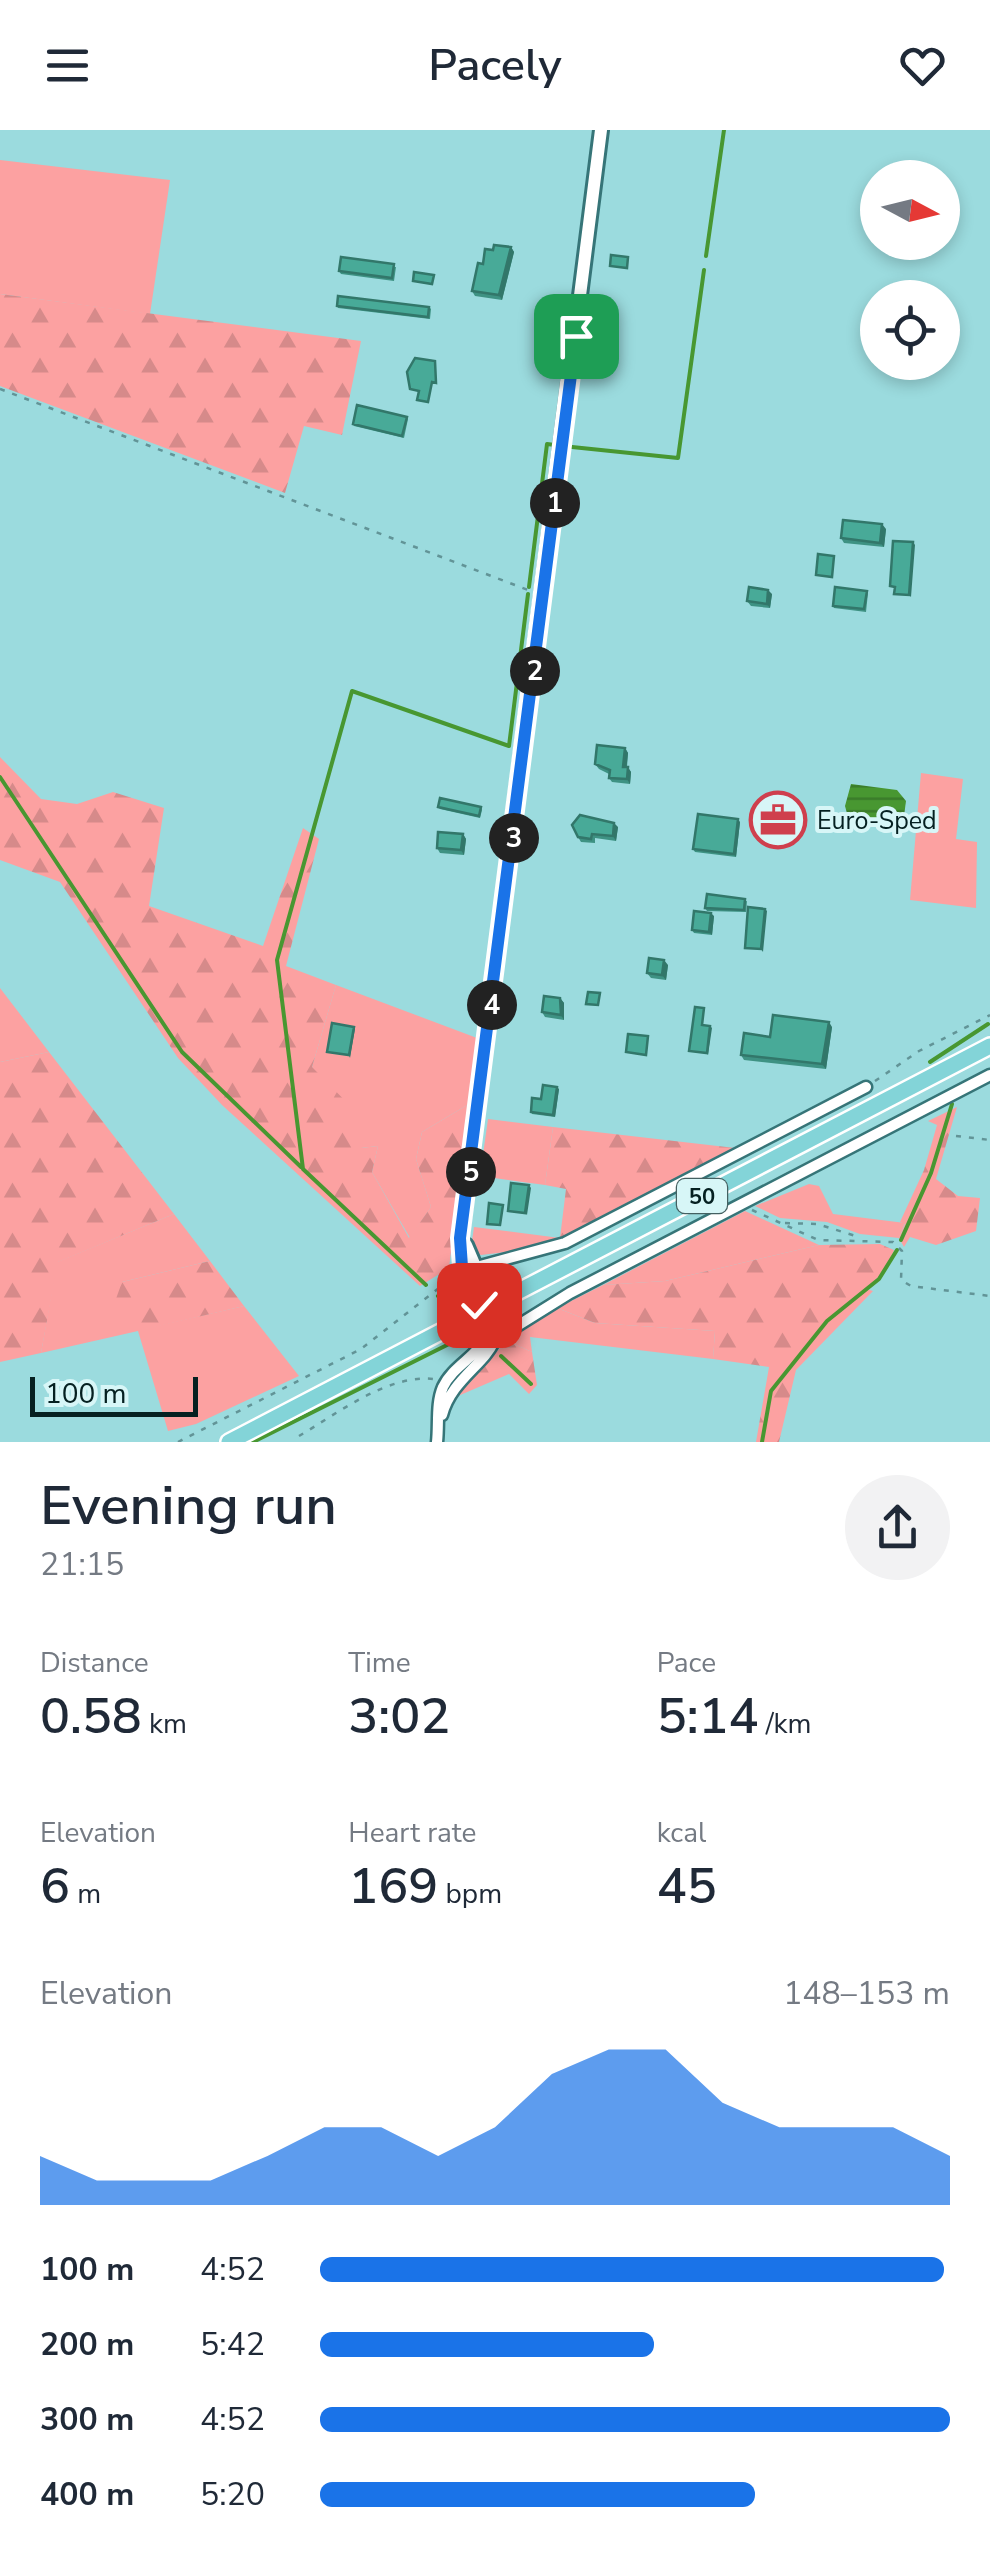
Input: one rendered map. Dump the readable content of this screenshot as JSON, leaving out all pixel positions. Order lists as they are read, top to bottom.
{
  "streets": {
    "main road": ["50"]
  },
  "places": {
    "office": ["Euro-Sped"]
  },
  "scale_bar": "100 m",
  "north": "right",
  "page": {
    "header": "Pacely",
    "pins": [
      "1",
      "2",
      "3",
      "4",
      "5"
    ],
    "scale": "100 m",
    "heading": ["Evening run", "21:15"],
    "stats": [
      ["Distance", "0.58 km"],
      ["Time", "3:02"],
      ["Pace", "5:14 /km"],
      ["Elevation", "6 m"],
      ["Heart rate", "169 bpm"],
      ["kcal", "45"]
    ],
    "chart": ["Elevation", "148–153 m"],
    "list": [
      {
        "name": "100 m",
        "note": "4:52"
      },
      {
        "name": "200 m",
        "note": "5:42"
      },
      {
        "name": "300 m",
        "note": "4:52"
      },
      {
        "name": "400 m",
        "note": "5:20"
      }
    ]
  }
}
